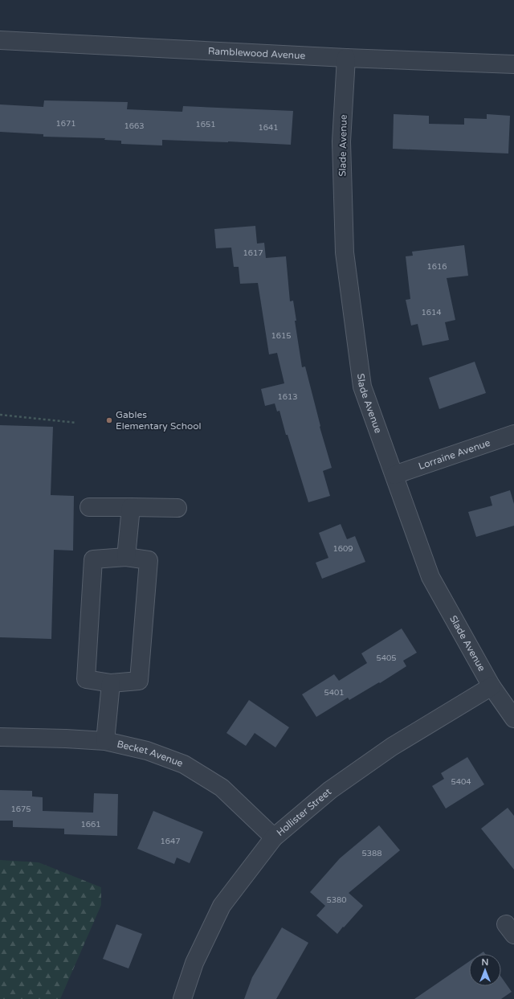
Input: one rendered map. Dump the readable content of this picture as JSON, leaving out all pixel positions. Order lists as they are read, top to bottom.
{
  "streets": {
    "street": [
      "Ramblewood Avenue",
      "Slade Avenue",
      "Lorraine Avenue",
      "Becket Avenue",
      "Hollister Street"
    ]
  },
  "crossings": [
    ["Ramblewood Avenue", "Slade Avenue"],
    ["Slade Avenue", "Lorraine Avenue"],
    ["Slade Avenue", "Hollister Street"],
    ["Becket Avenue", "Hollister Street"]
  ],
  "places": ["Gables Elementary School"],
  "house_numbers": [
    "1671",
    "1651",
    "1663",
    "1641",
    "1617",
    "1616",
    "1614",
    "1615",
    "1613",
    "1609",
    "5405",
    "5401",
    "5404",
    "1675",
    "1661",
    "1647",
    "5388",
    "5380"
  ],
  "north": "top"
}
